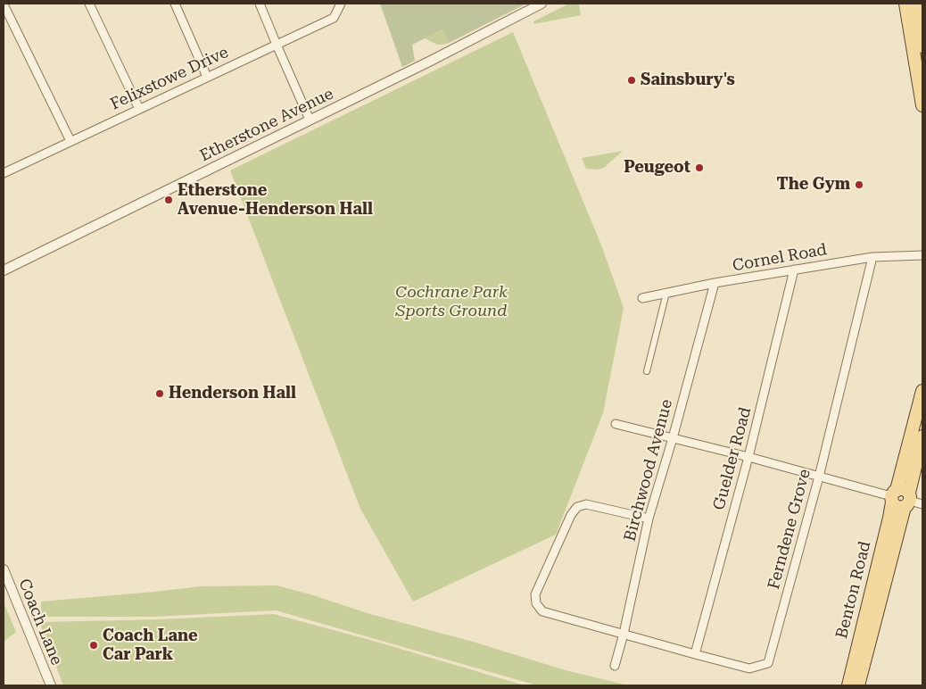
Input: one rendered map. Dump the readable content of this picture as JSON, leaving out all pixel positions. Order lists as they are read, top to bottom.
{
  "streets": {
    "main road": ["Benton Road"],
    "street": [
      "Felixstowe Drive",
      "Etherstone Avenue",
      "Cornel Road",
      "Guelder Road",
      "Birchwood Avenue",
      "Ferndene Grove",
      "Coach Lane"
    ]
  },
  "crossings": [
    ["Cornel Road", "Guelder Road"],
    ["Cornel Road", "Birchwood Avenue"],
    ["Cornel Road", "Ferndene Grove"],
    ["Guelder Road", "Ferndene Grove"],
    ["Birchwood Avenue", "Ferndene Grove"]
  ],
  "parks": ["Cochrane Park Sports Ground"],
  "places": [
    "Sainsbury's",
    "Peugeot",
    "The Gym",
    "Etherstone Avenue-Henderson Hall",
    "Henderson Hall",
    "Coach Lane Car Park"
  ]
}
